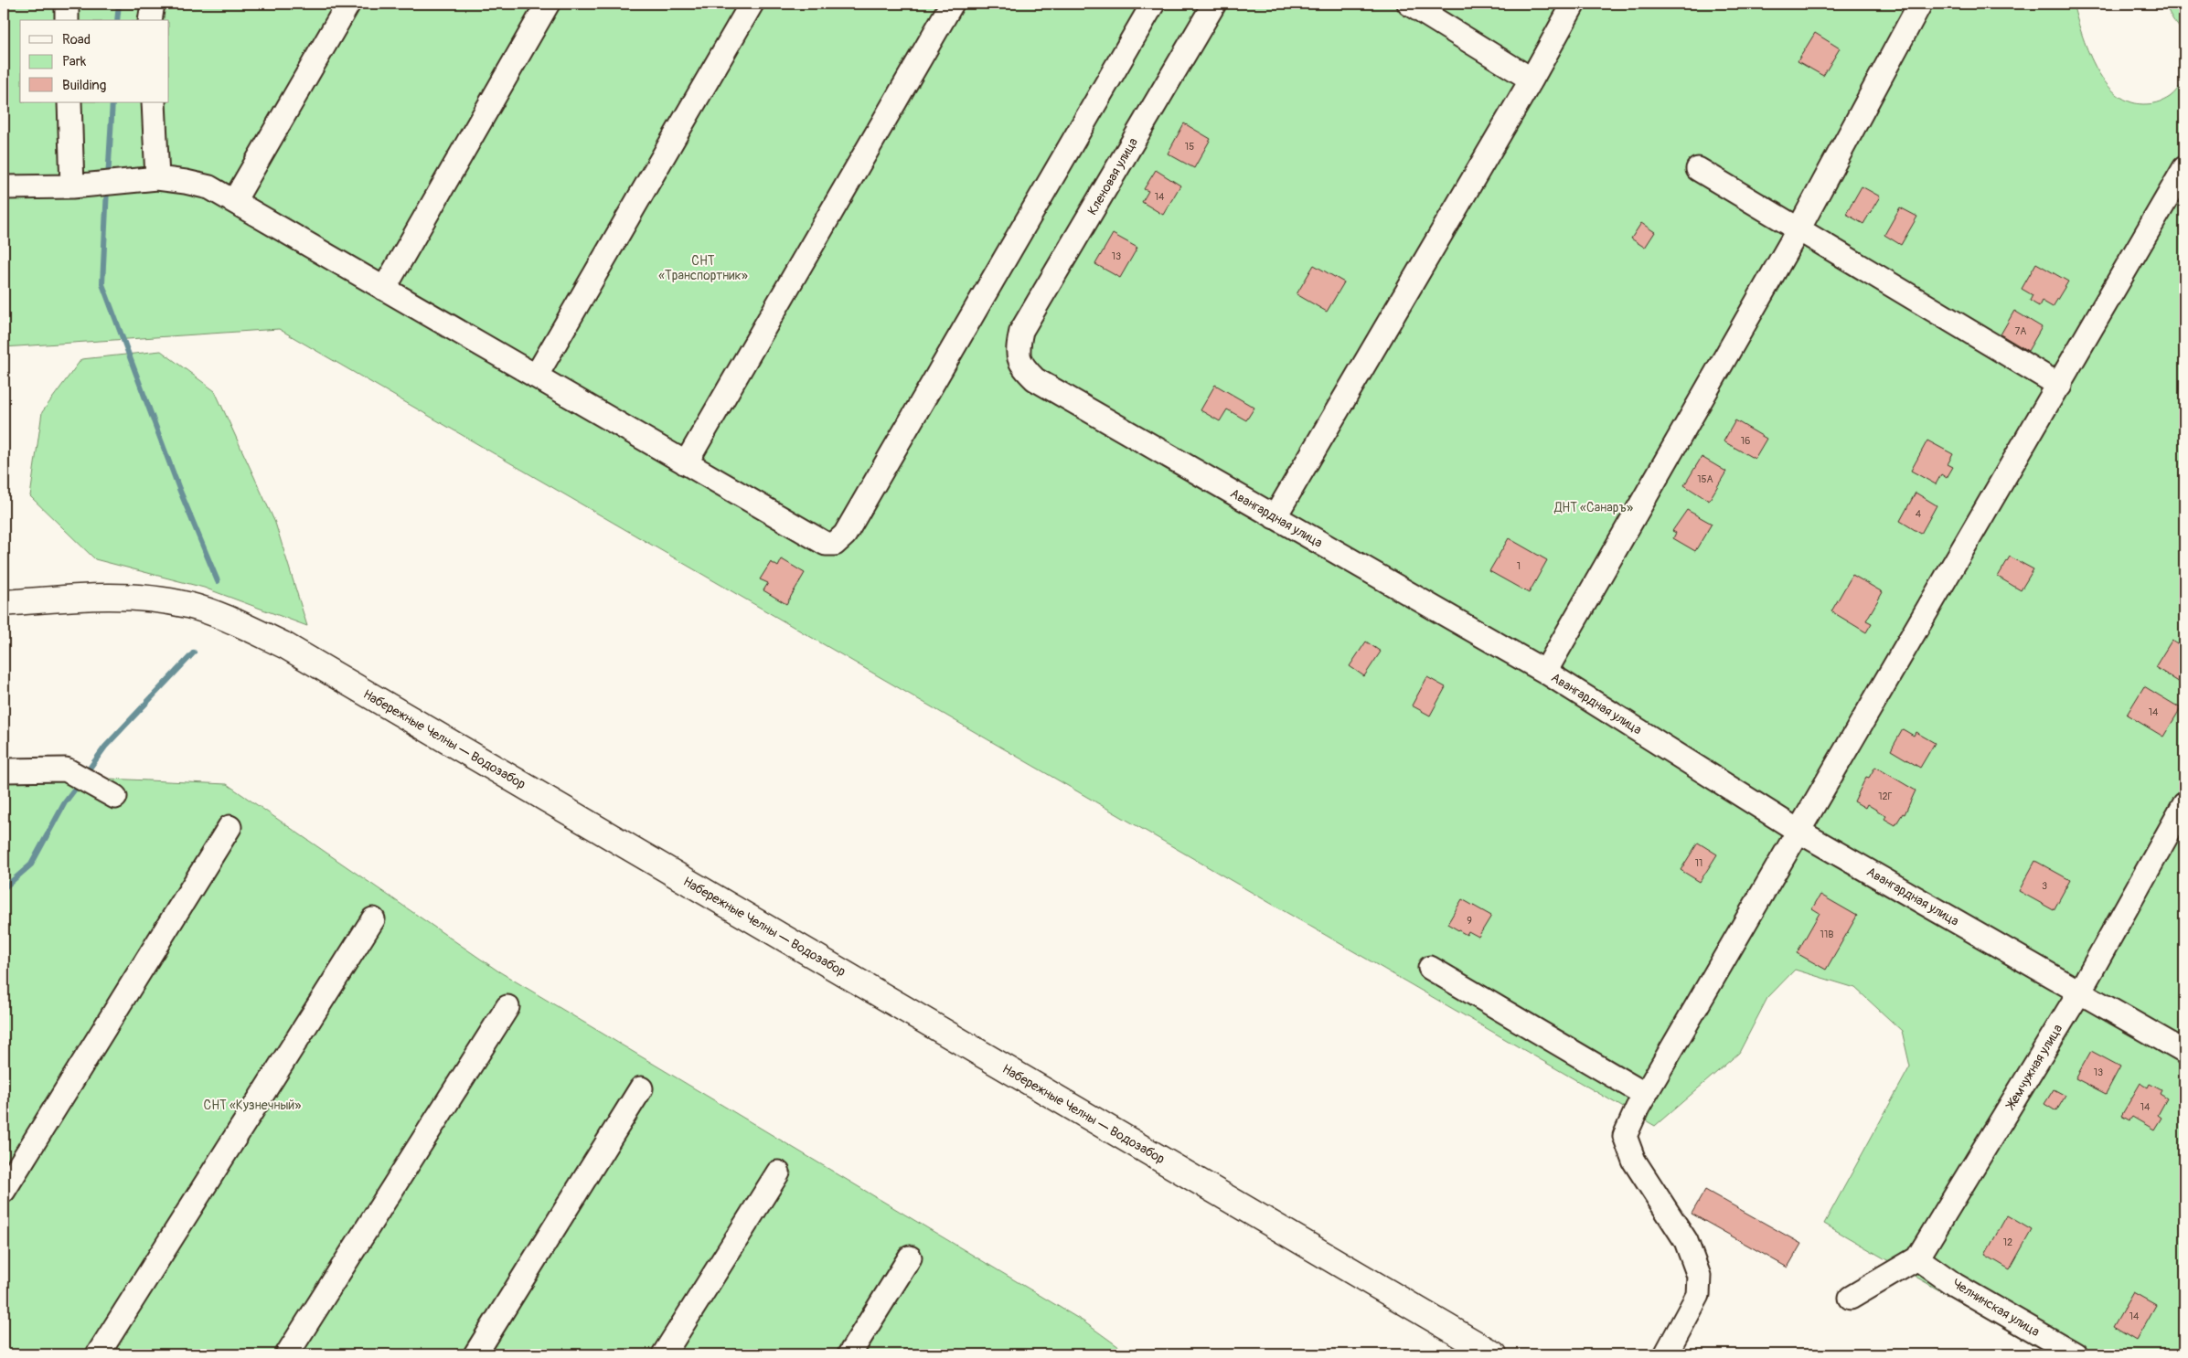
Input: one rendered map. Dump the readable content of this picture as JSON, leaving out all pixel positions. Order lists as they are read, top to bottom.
{
  "streets": {
    "main road": ["Набережные Челны — Водозабор"],
    "street": [
      "Кленовая улица",
      "Авангардная улица",
      "Жемчужная улица",
      "Челнинская улица"
    ]
  },
  "crossings": [
    ["Кленовая улица", "Авангардная улица"],
    ["Авангардная улица", "Жемчужная улица"],
    ["Жемчужная улица", "Челнинская улица"]
  ],
  "parks": ["СНТ «Транспортник»", "ДНТ «Санаръ»", "СНТ «Кузнечный»"],
  "house_numbers": [
    "15",
    "14",
    "13",
    "7А",
    "16",
    "15А",
    "4",
    "1",
    "14",
    "12Г",
    "11",
    "3",
    "9",
    "11В",
    "13",
    "14",
    "12",
    "14"
  ],
  "legend": ["Road", "Park", "Building"]
}
